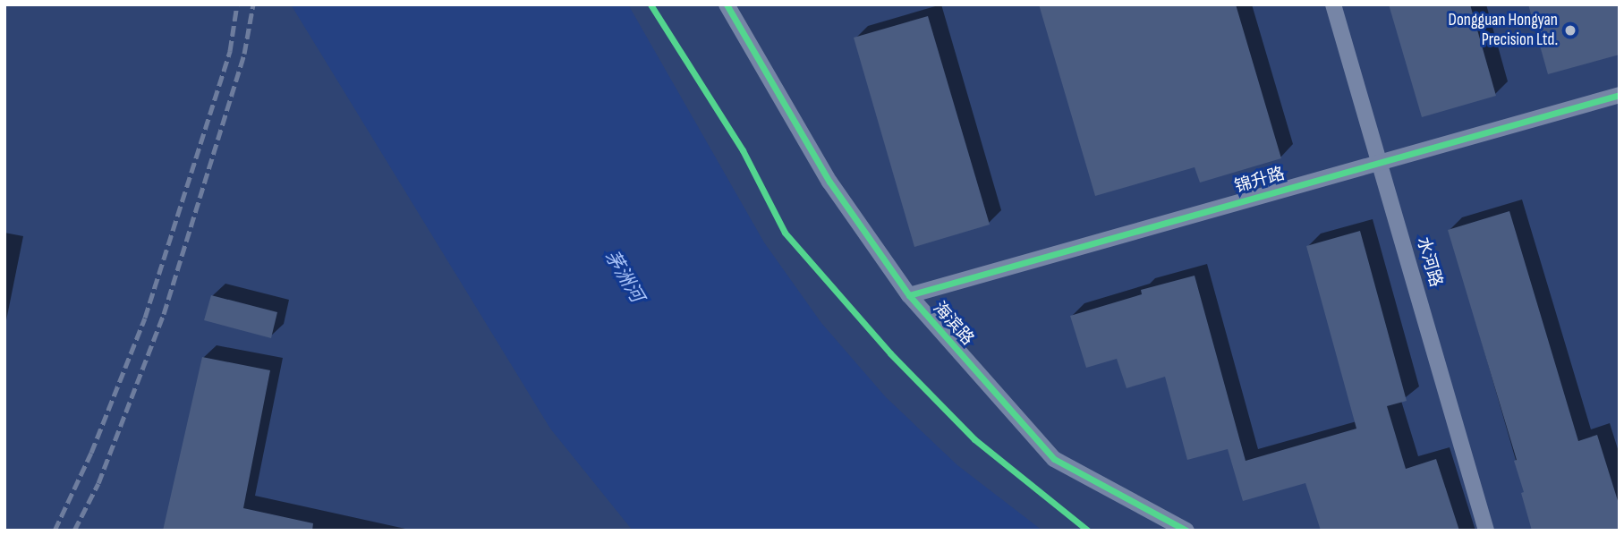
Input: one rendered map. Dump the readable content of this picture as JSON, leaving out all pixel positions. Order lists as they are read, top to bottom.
{
  "streets": {
    "street": ["锦升路", "水河路", "海滨路"]
  },
  "crossings": [
    ["锦升路", "水河路"],
    ["锦升路", "海滨路"]
  ],
  "water": ["茅洲河"],
  "places": ["Dongguan Hongyan Precision Ltd."]
}
